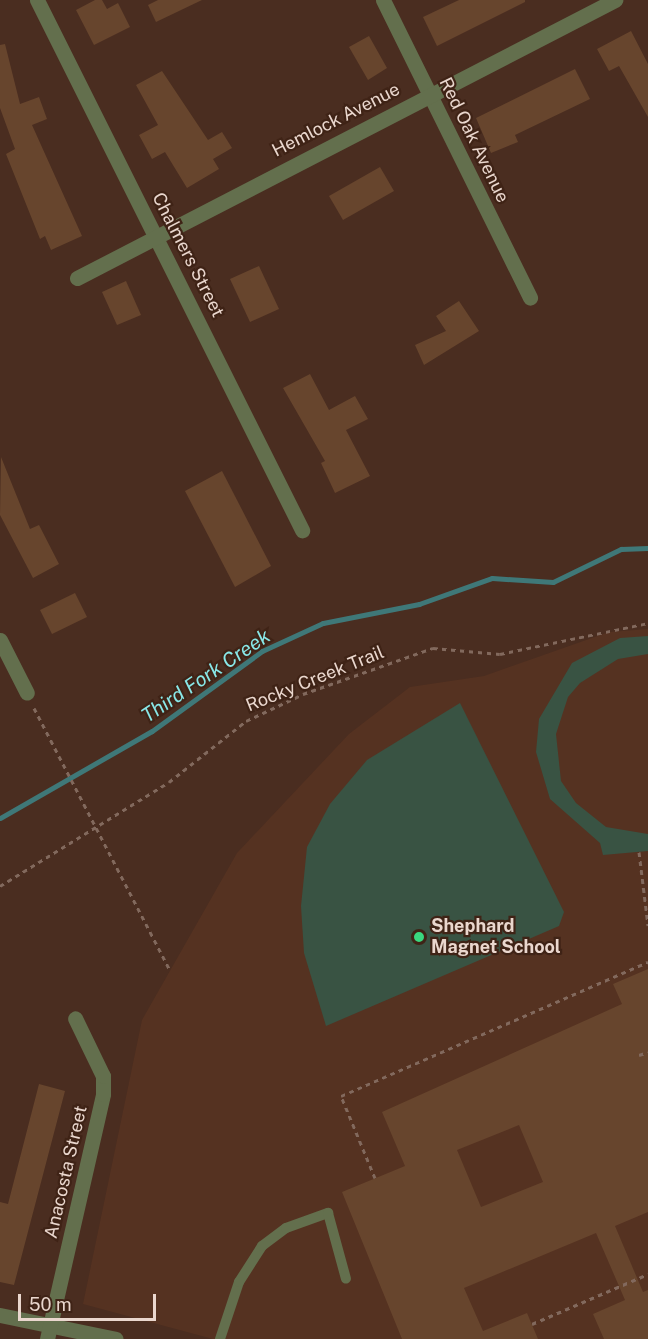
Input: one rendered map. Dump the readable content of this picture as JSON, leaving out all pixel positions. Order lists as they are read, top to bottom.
{
  "streets": {
    "street": [
      "Hemlock Avenue",
      "Red Oak Avenue",
      "Chalmers Street",
      "Anacosta Street"
    ],
    "path": ["Rocky Creek Trail"]
  },
  "crossings": [
    ["Hemlock Avenue", "Red Oak Avenue"],
    ["Hemlock Avenue", "Chalmers Street"]
  ],
  "water": ["Third Fork Creek"],
  "places": ["Shephard Magnet School"],
  "scale_bar": "50 m"
}
